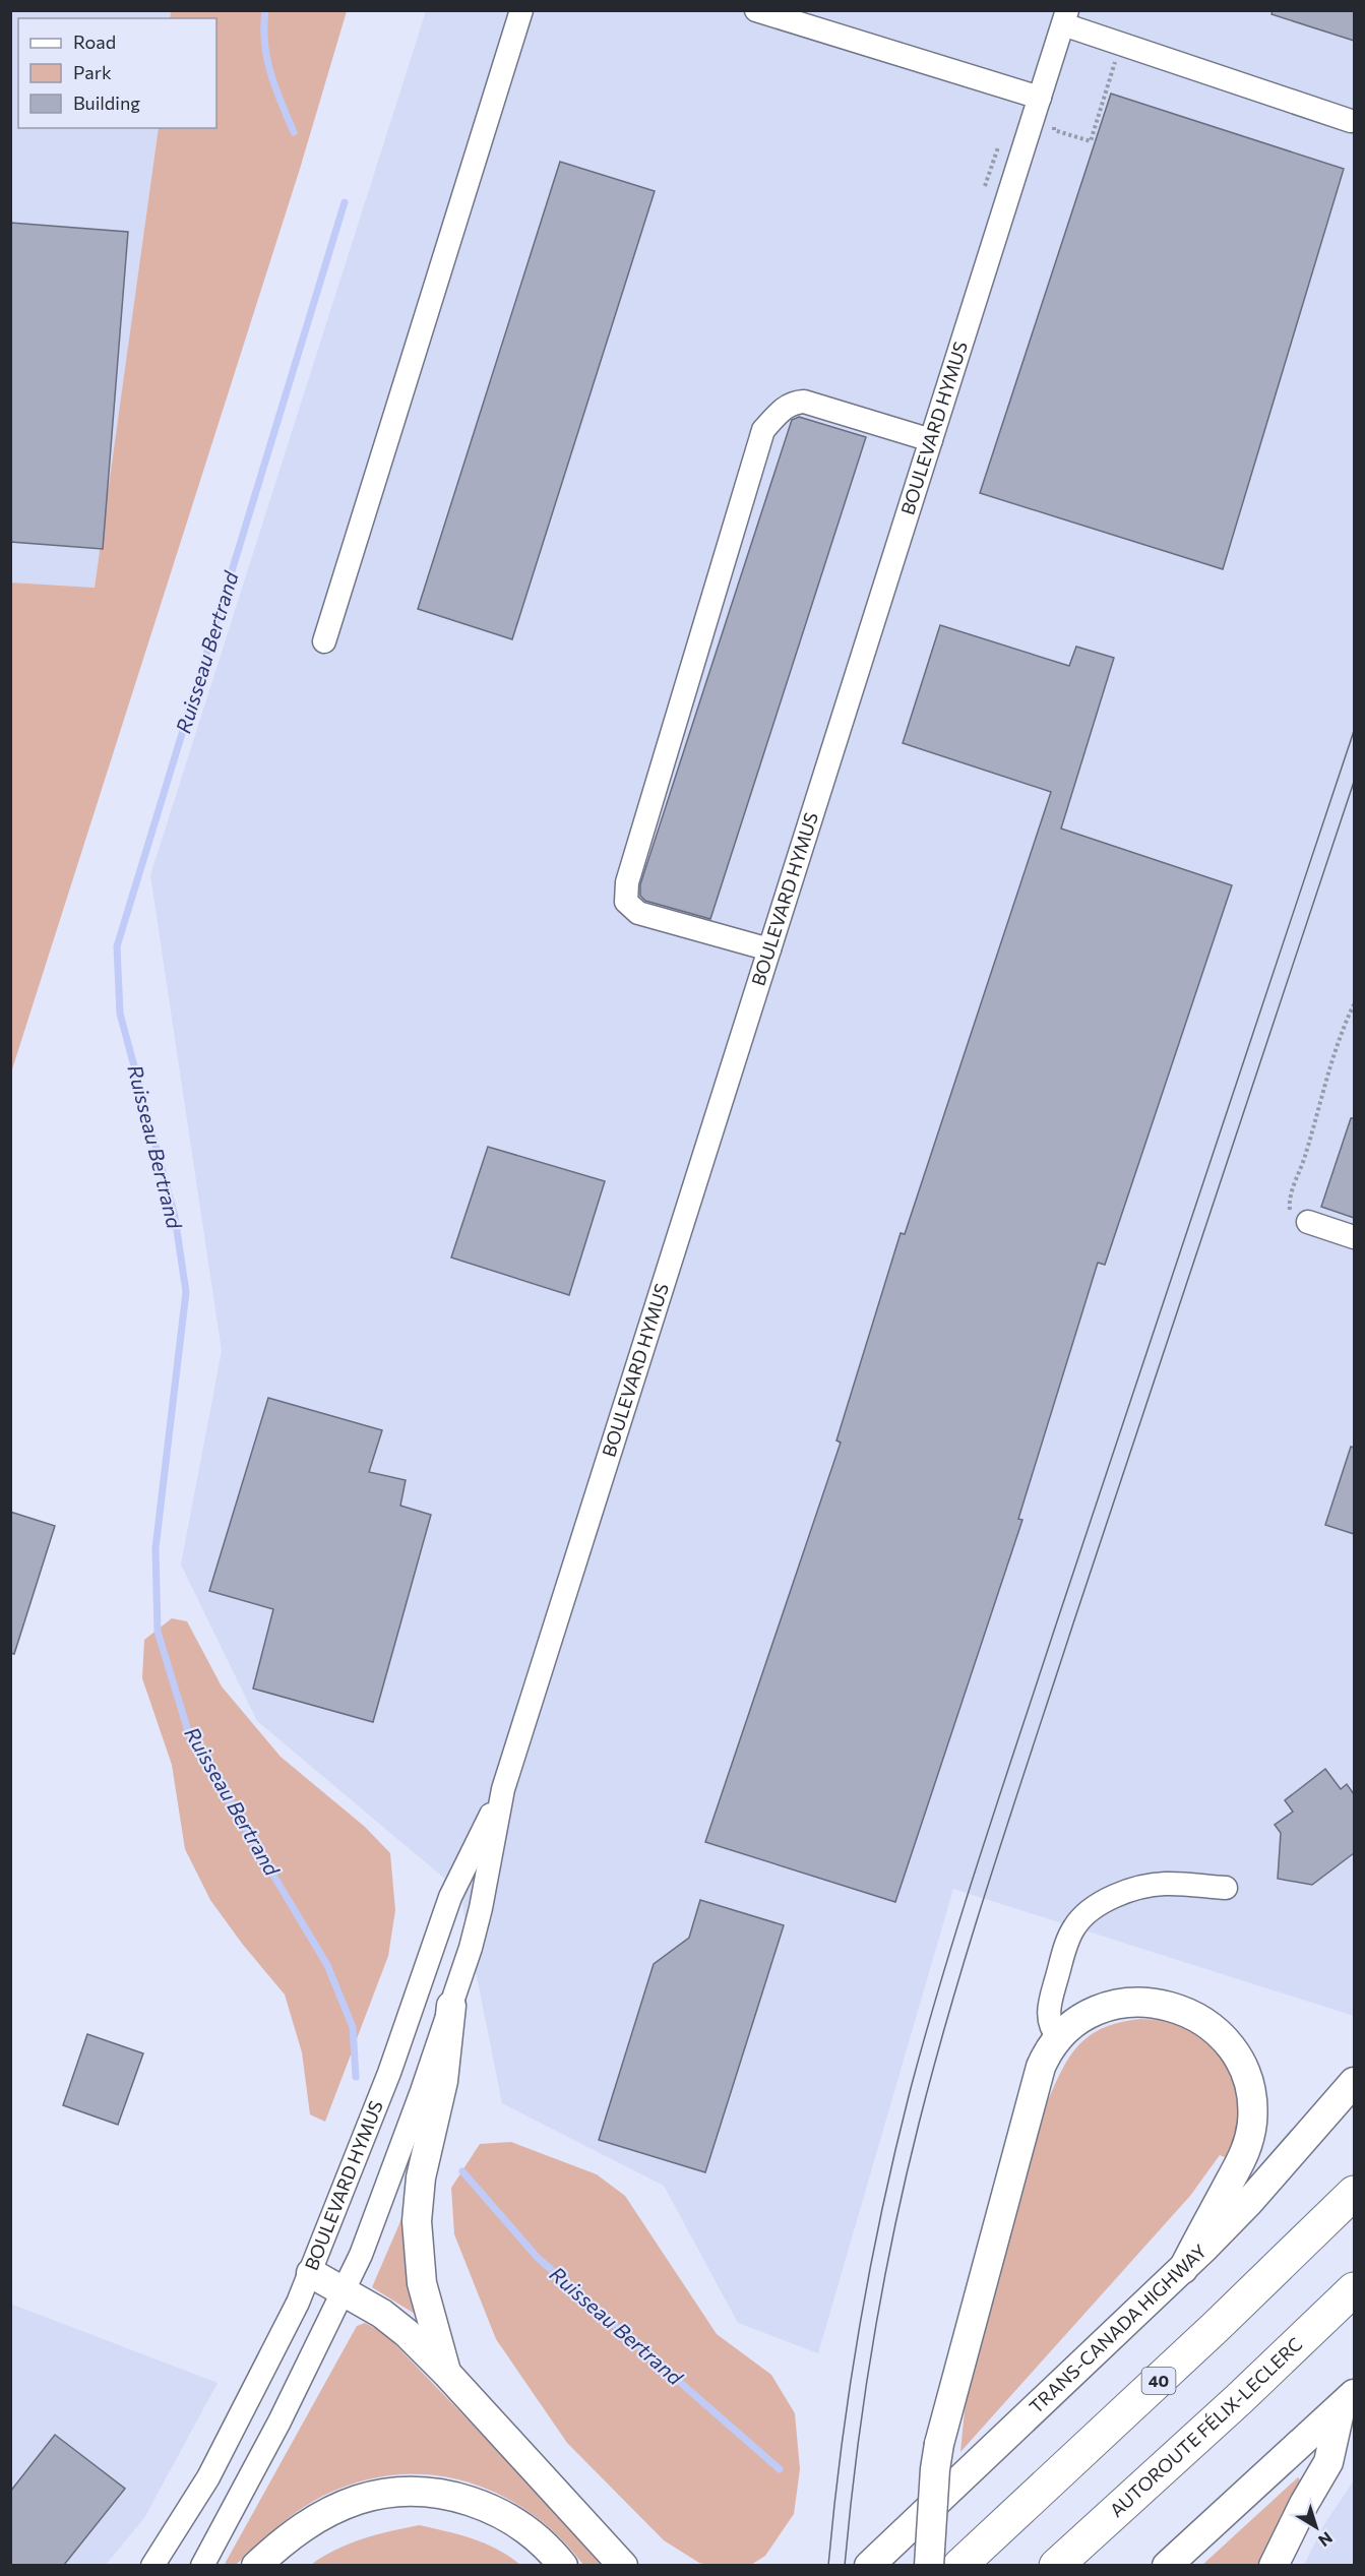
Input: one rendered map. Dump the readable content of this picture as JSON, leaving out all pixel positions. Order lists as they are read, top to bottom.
{
  "streets": {
    "highway": ["40", "AUTOROUTE FÉLIX-LECLERC"],
    "main road": ["TRANS-CANADA HIGHWAY"],
    "street": ["BOULEVARD HYMUS"]
  },
  "water": ["Ruisseau Bertrand"],
  "legend": ["Road", "Park", "Building"],
  "north": "bottom right"
}
